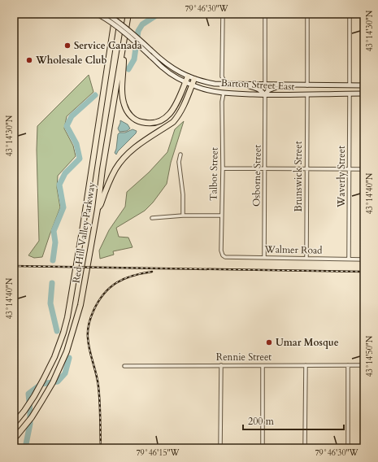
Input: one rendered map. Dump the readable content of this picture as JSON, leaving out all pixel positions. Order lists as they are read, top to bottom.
{
  "streets": {
    "highway": ["Red Hill Valley Parkway"],
    "main road": ["Barton Street East"],
    "street": [
      "Talbot Street",
      "Osborne Street",
      "Brunswick Street",
      "Waverly Street",
      "Walmer Road",
      "Rennie Street"
    ]
  },
  "crossings": [
    ["Barton Street East", "Talbot Street"],
    ["Barton Street East", "Osborne Street"],
    ["Barton Street East", "Brunswick Street"],
    ["Barton Street East", "Waverly Street"],
    ["Talbot Street", "Walmer Road"],
    ["Osborne Street", "Walmer Road"],
    ["Brunswick Street", "Walmer Road"],
    ["Waverly Street", "Walmer Road"]
  ],
  "places": ["Service Canada", "Wholesale Club", "Umar Mosque"],
  "scale_bar": "200 m",
  "coordinates": [
    "79°46'30\"W",
    "43°14'30\"N",
    "43°14'40\"N",
    "43°14'50\"N",
    "79°46'15\"W"
  ]
}
